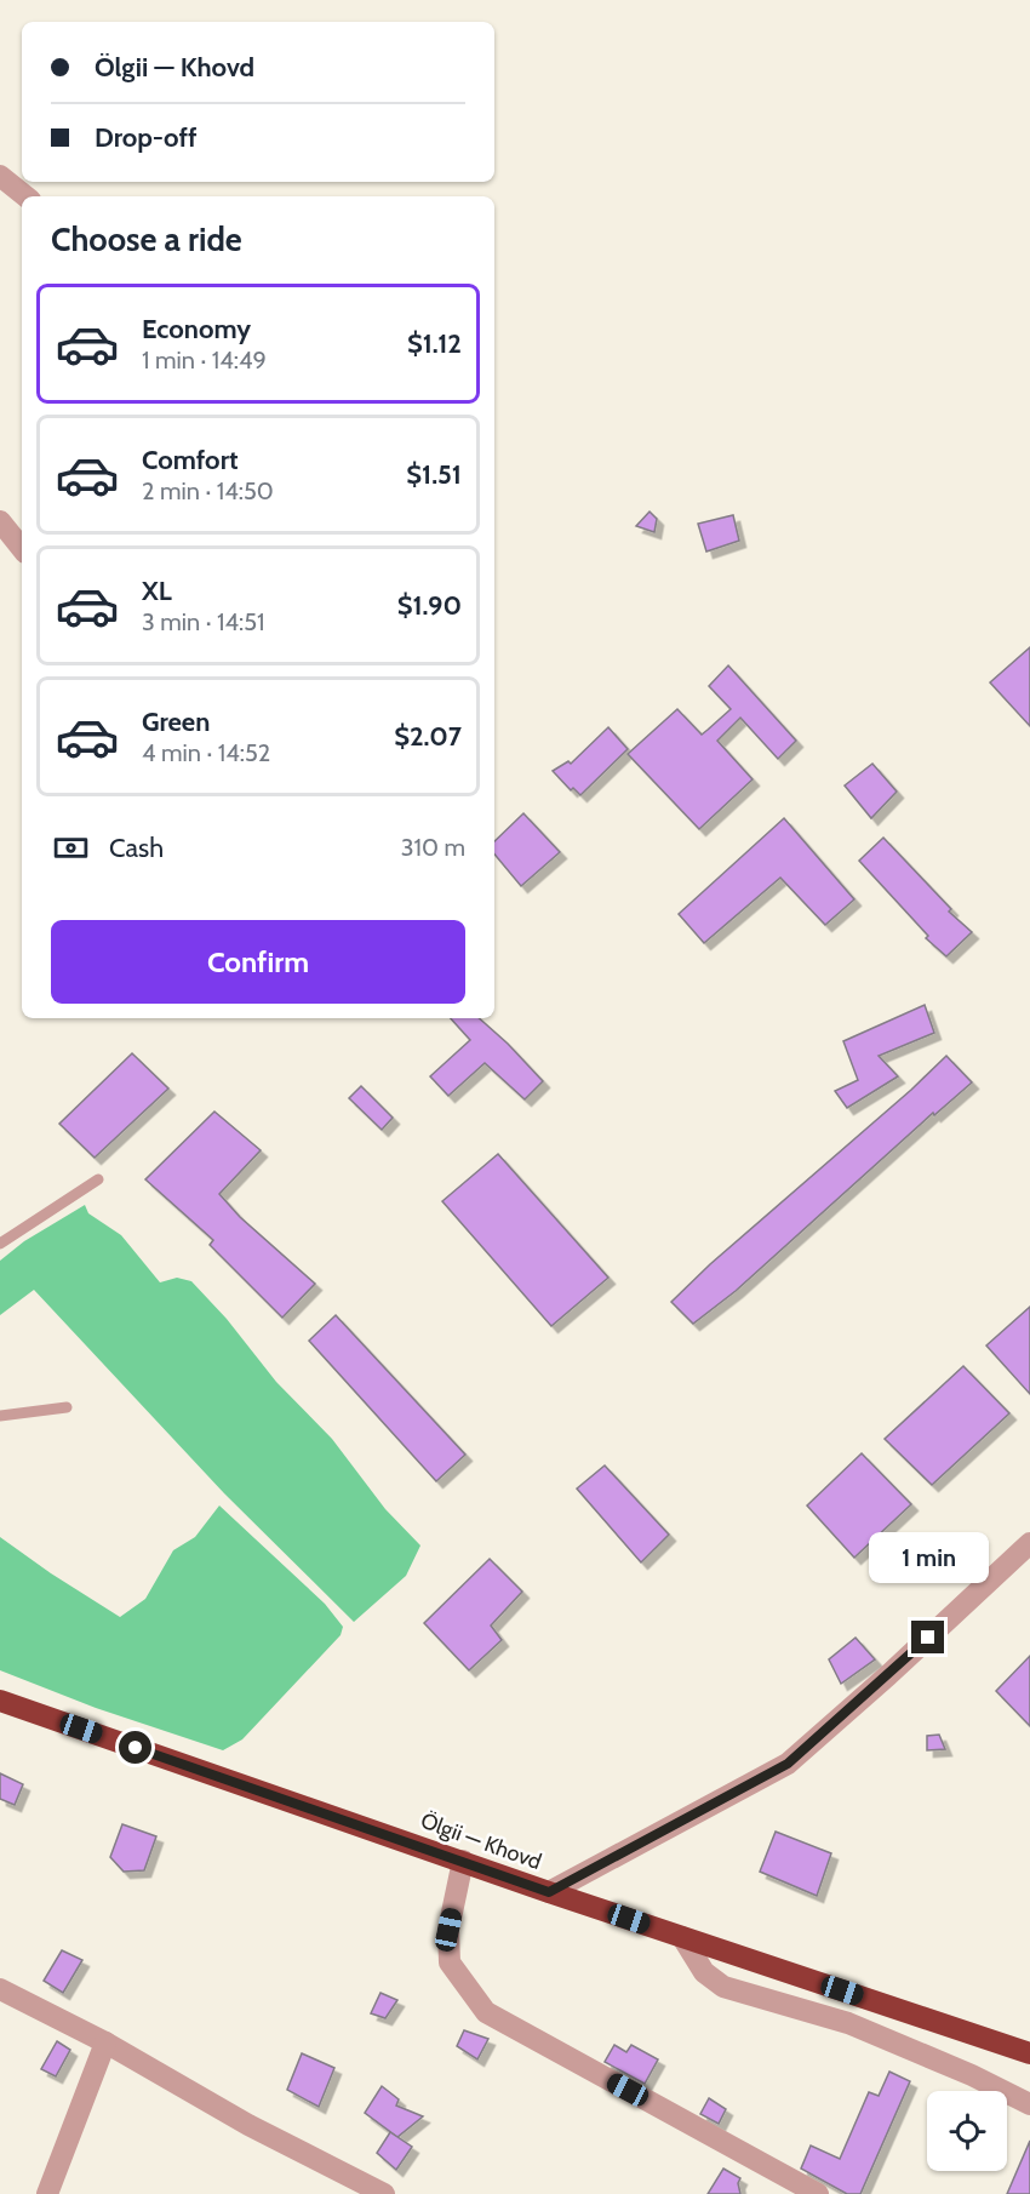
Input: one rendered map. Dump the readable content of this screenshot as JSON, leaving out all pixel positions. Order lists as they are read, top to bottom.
{
  "streets": {
    "highway": ["Ölgii — Khovd"]
  },
  "page": {
    "banner": ["Ölgii — Khovd", "Drop-off"],
    "heading": "Choose a ride",
    "list": [
      {
        "name": "Economy",
        "note": "1 min · 14:49",
        "value": "$1.12"
      },
      {
        "name": "Comfort",
        "note": "2 min · 14:50",
        "value": "$1.51"
      },
      {
        "name": "XL",
        "note": "3 min · 14:51",
        "value": "$1.90"
      },
      {
        "name": "Green",
        "note": "4 min · 14:52",
        "value": "$2.07"
      }
    ],
    "pay": ["Cash", "310 m"],
    "buttons": "Confirm",
    "bubble": "1 min"
  }
}
